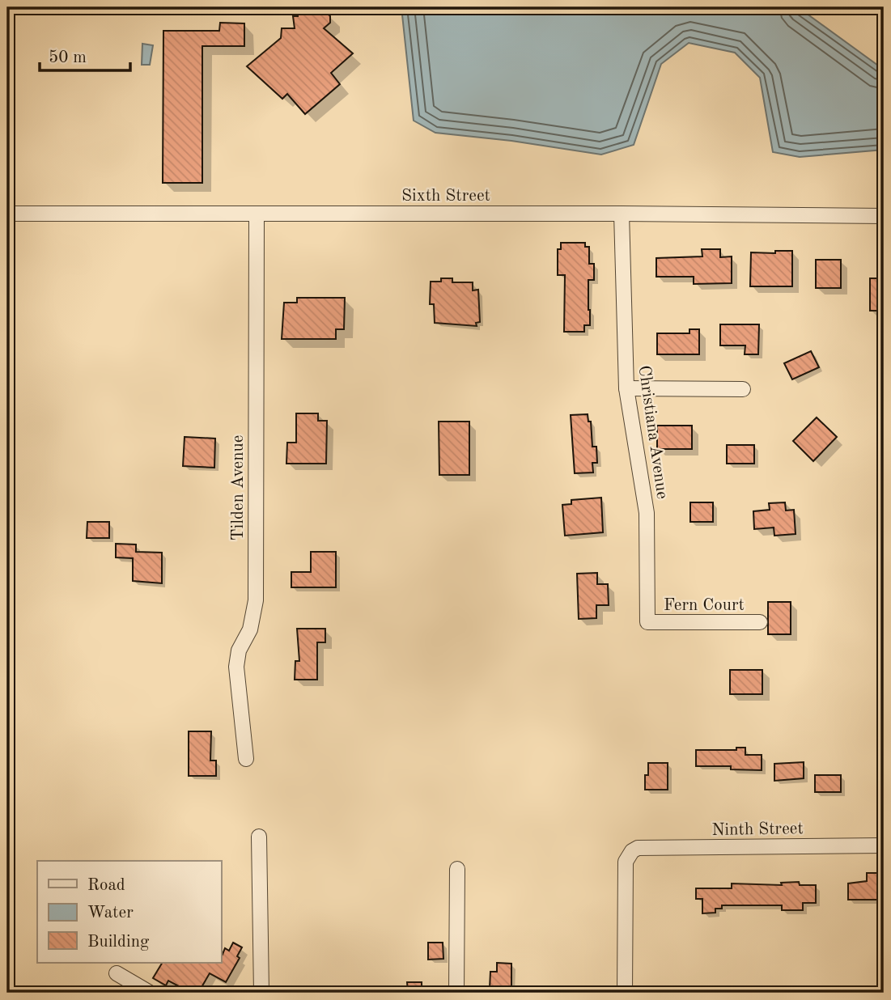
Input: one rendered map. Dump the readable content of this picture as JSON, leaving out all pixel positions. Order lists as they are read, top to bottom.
{
  "streets": {
    "street": [
      "Sixth Street",
      "Christiana Avenue",
      "Tilden Avenue",
      "Fern Court",
      "Ninth Street"
    ]
  },
  "crossings": [
    ["Sixth Street", "Christiana Avenue"],
    ["Sixth Street", "Tilden Avenue"],
    ["Christiana Avenue", "Fern Court"]
  ],
  "legend": ["Road", "Water", "Building"],
  "scale_bar": "50 m"
}
